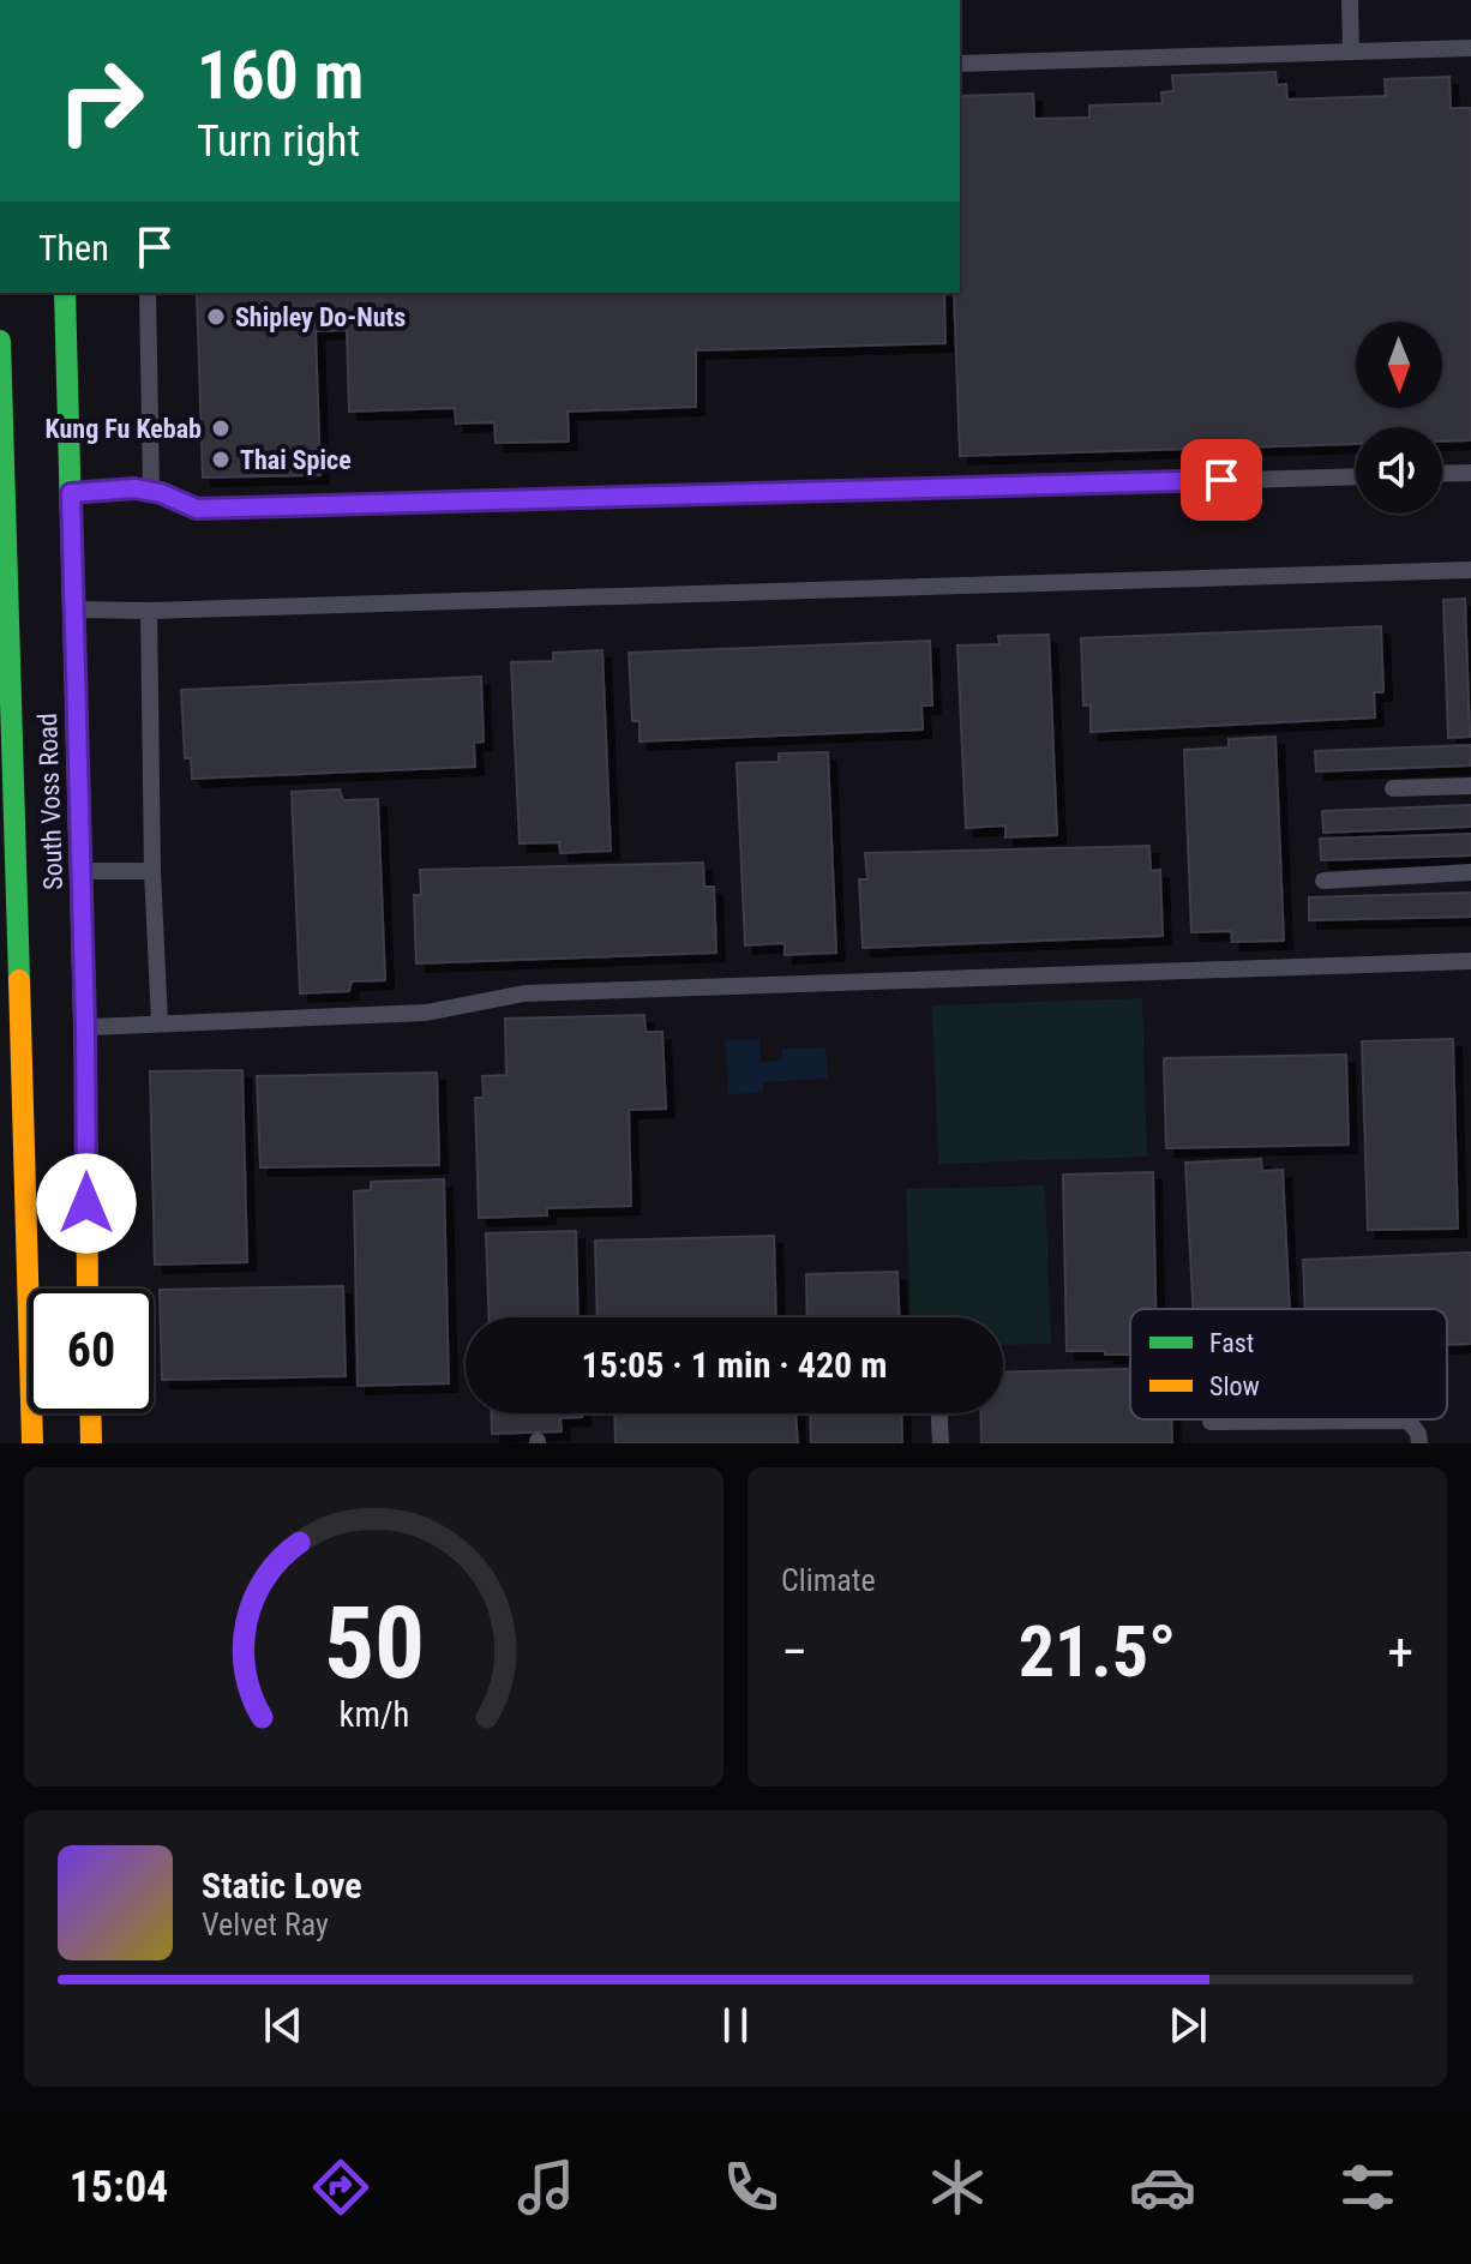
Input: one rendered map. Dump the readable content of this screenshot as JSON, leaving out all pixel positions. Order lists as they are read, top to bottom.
{
  "streets": {
    "main road": ["South Voss Road"]
  },
  "places": ["Shipley Do-Nuts", "Kung Fu Kebab", "Thai Spice"],
  "legend": ["Fast", "Slow"],
  "north": "bottom",
  "page": {
    "turn": ["160 m", "Turn right"],
    "then": "Then",
    "limit": "60",
    "trip": "15:05 · 1 min · 420 m",
    "tile": "Climate",
    "heat": ["−", "21.5°", "+"],
    "song": ["Static Love", "Velvet Ray"],
    "tabs": "15:04",
    "gauge": ["50", "km/h"]
  }
}
